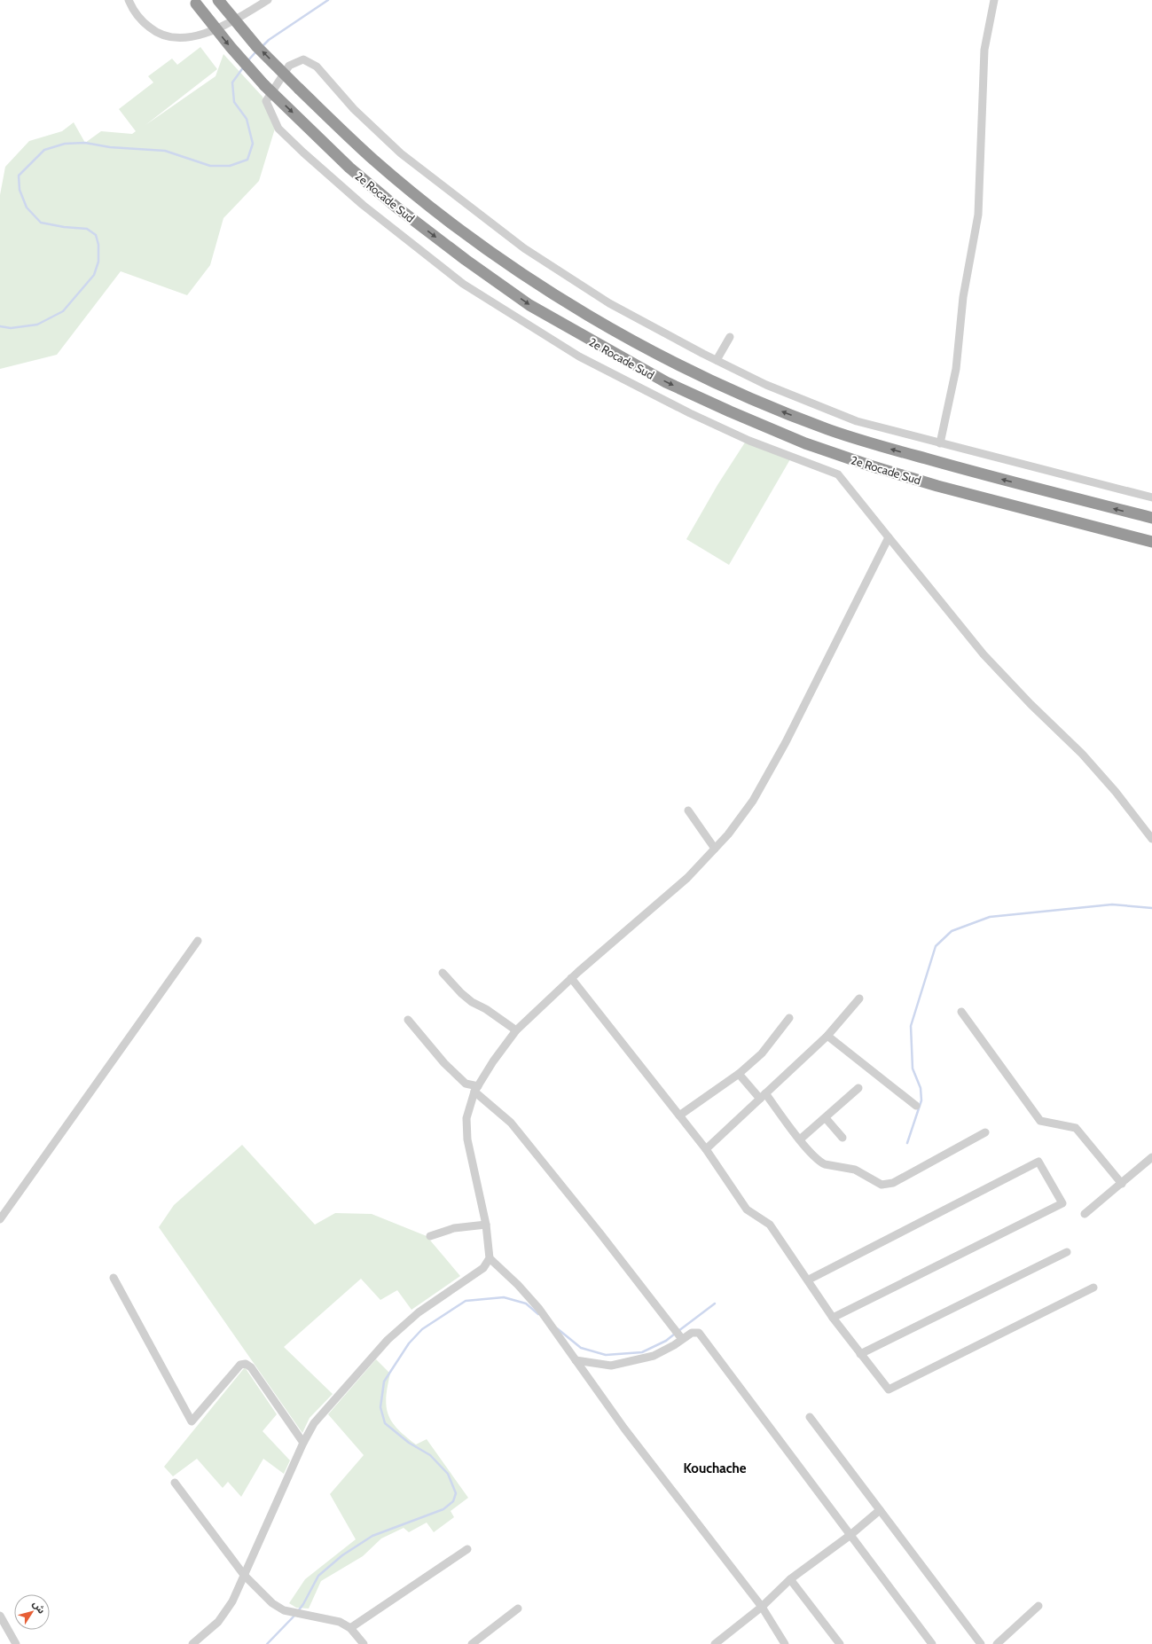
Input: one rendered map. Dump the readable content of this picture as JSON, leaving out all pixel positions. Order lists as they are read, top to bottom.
{
  "streets": {
    "highway": ["2e Rocade Sud"]
  },
  "districts": ["Kouchache"],
  "north": "top right"
}
